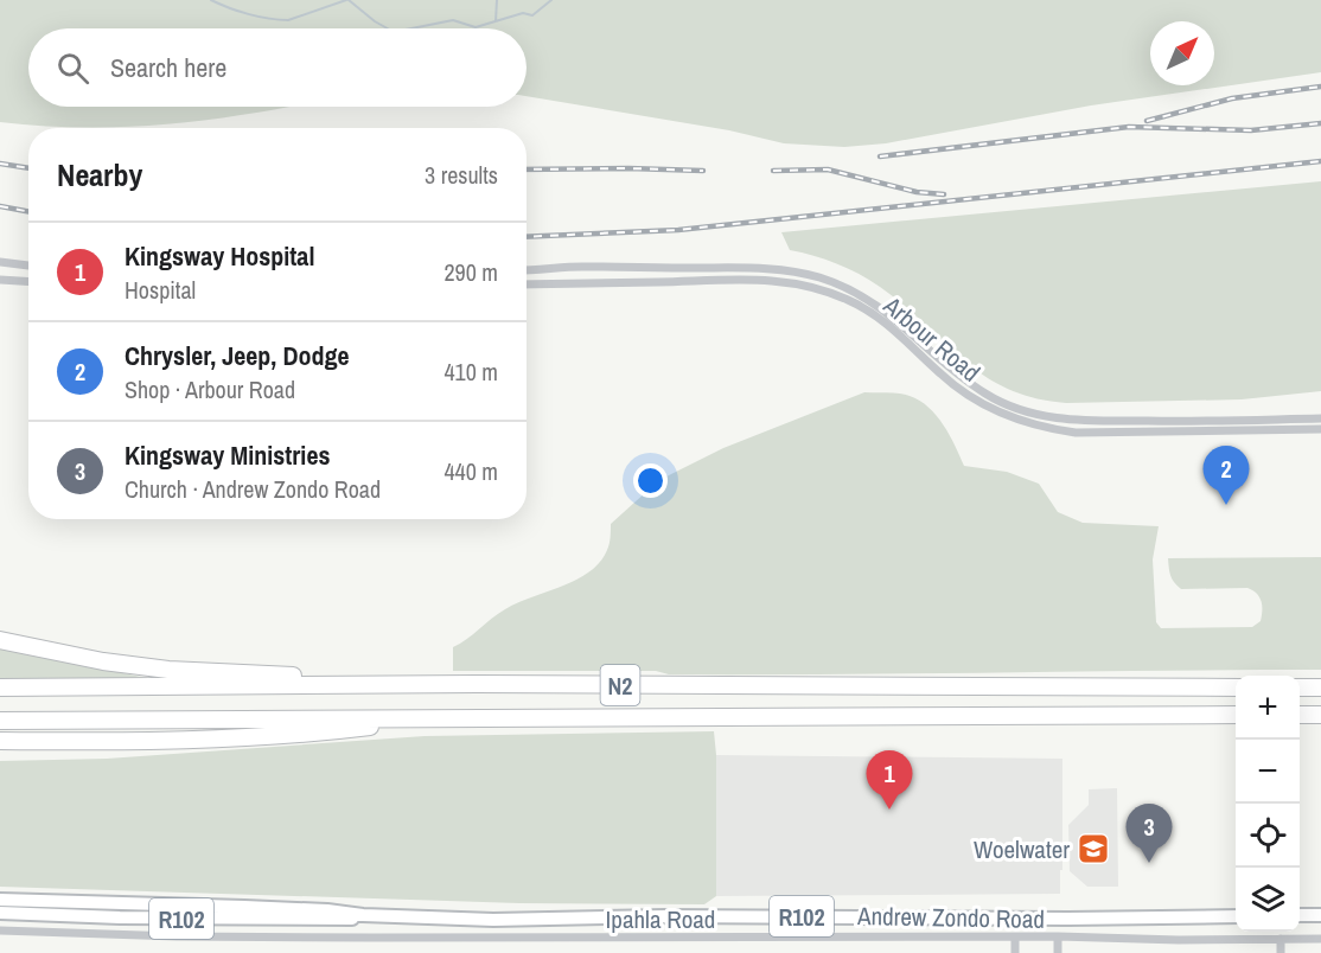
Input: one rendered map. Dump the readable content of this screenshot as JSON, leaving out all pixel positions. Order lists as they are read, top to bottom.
{
  "streets": {
    "highway": ["N2"],
    "main road": ["R102", "Andrew Zondo Road"],
    "street": ["Arbour Road", "Ipahla Road"]
  },
  "places": {
    "school or university": ["Woelwater"]
  },
  "north": "top right",
  "page": {
    "search": "Search here",
    "heading": ["Nearby", "3 results"],
    "list": [
      {
        "mark": "1",
        "name": "Kingsway Hospital",
        "note": "Hospital",
        "value": "290 m"
      },
      {
        "mark": "2",
        "name": "Chrysler, Jeep, Dodge",
        "note": "Shop · Arbour Road",
        "value": "410 m"
      },
      {
        "mark": "3",
        "name": "Kingsway Ministries",
        "note": "Church · Andrew Zondo Road",
        "value": "440 m"
      }
    ],
    "pins": ["2", "1", "3"],
    "map_buttons": ["+", "−"]
  }
}
